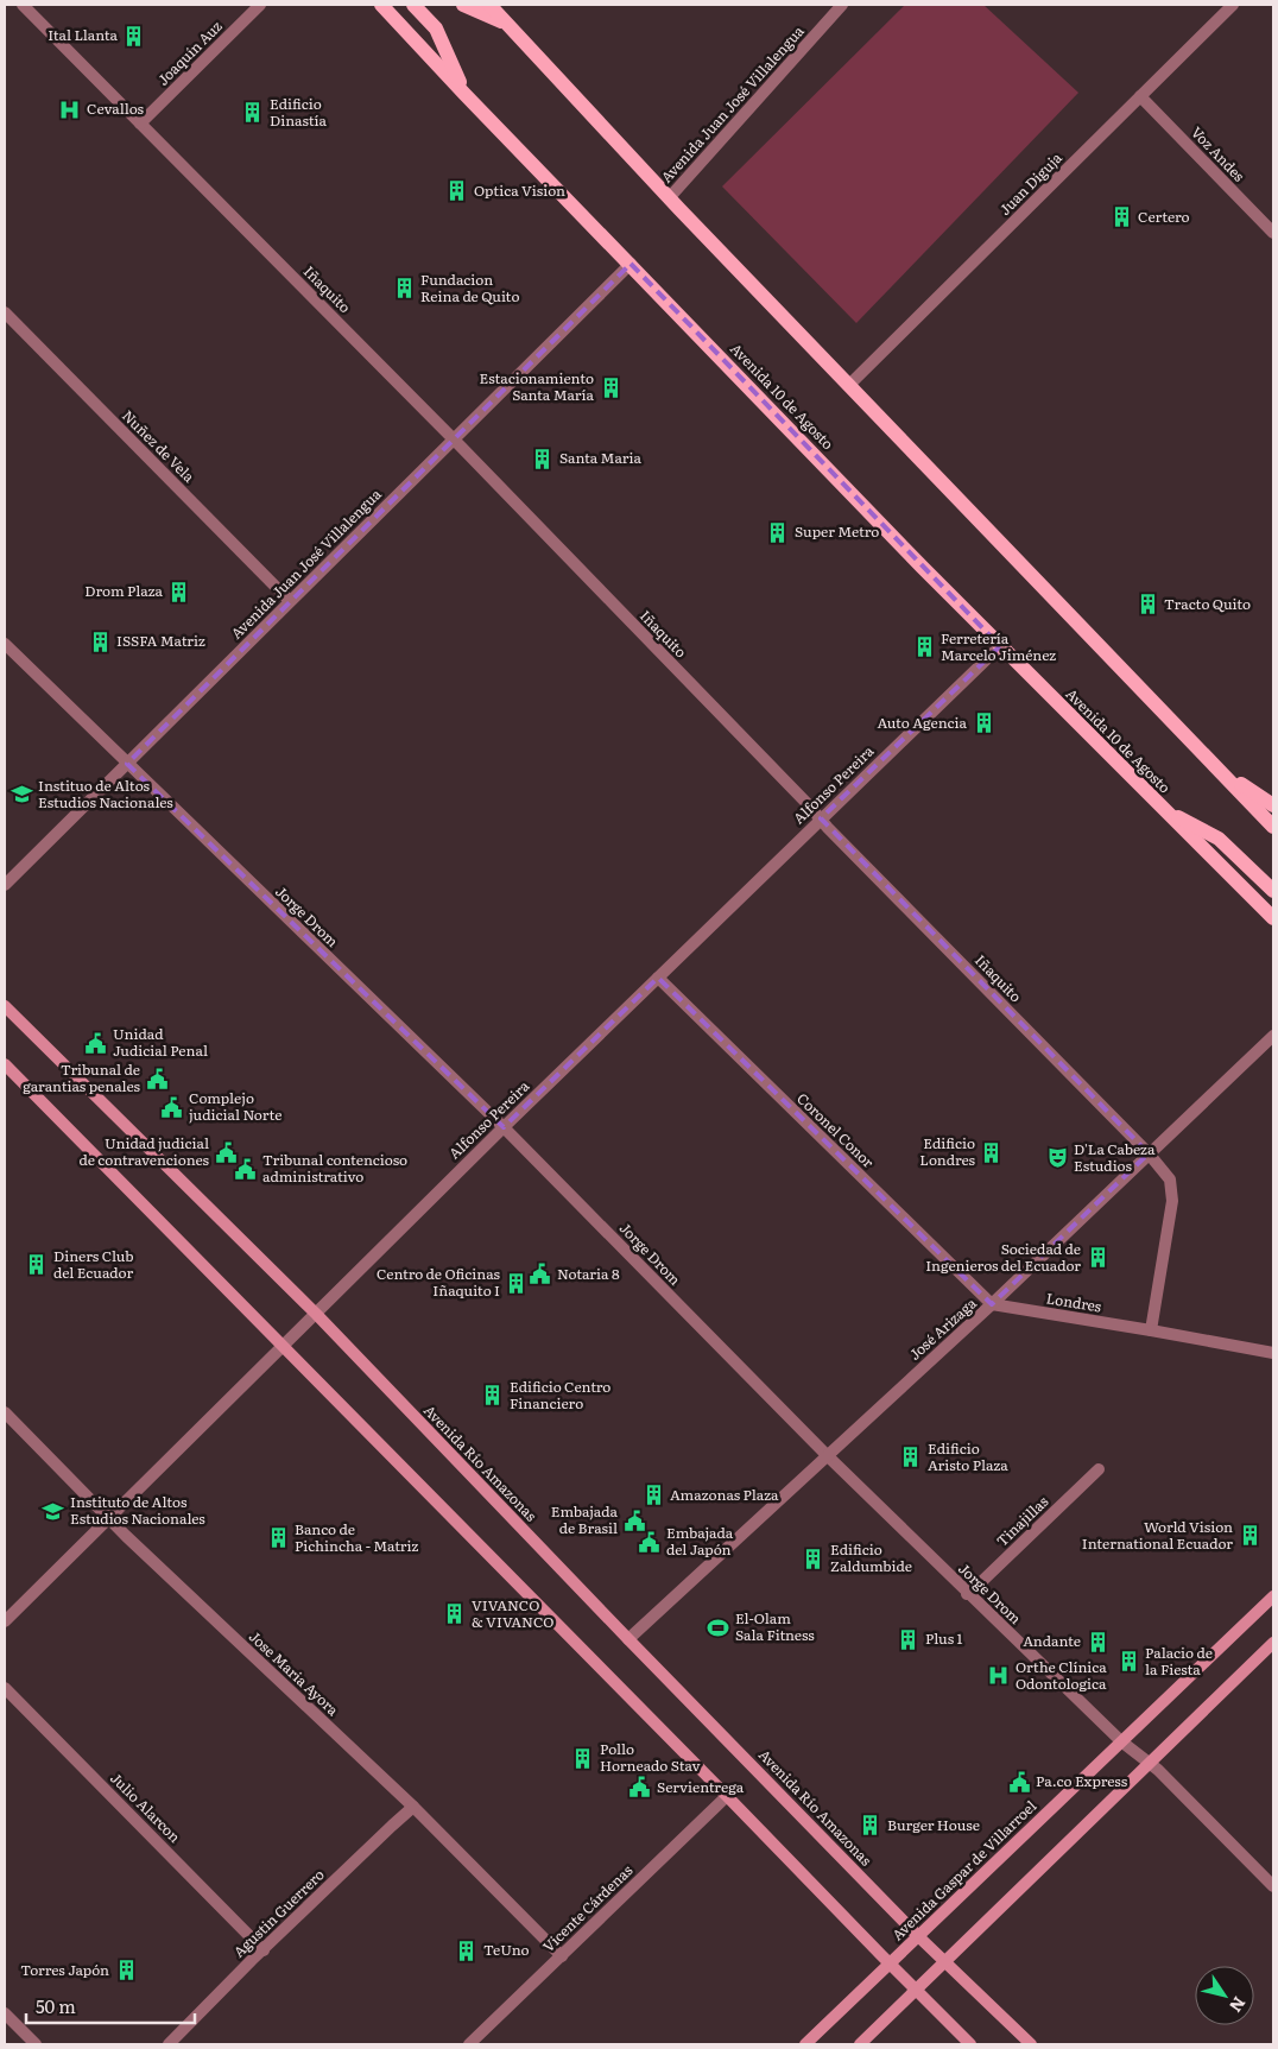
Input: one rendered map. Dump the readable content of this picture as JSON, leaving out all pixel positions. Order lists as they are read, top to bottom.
{
  "streets": {
    "main road": ["Avenida 10 de Agosto", "Avenida Río Amazonas", "Avenida Gaspar de Villarroel"],
    "street": [
      "Joaquín Auz",
      "Avenida Juan José Villalengua",
      "Voz Andes",
      "Juan Diguja",
      "Iñaquito",
      "Nuñez de Vela",
      "Alfonso Pereira",
      "Jorge Drom",
      "Coronel Conor",
      "Londres",
      "José Arizaga",
      "Tinajillas",
      "Jose Maria Ayora",
      "Julio Alarcon",
      "Vicente Cárdenas",
      "Agustin Guerrero"
    ]
  },
  "crossings": [
    ["Joaquín Auz", "Iñaquito"],
    ["Avenida Juan José Villalengua", "Iñaquito"],
    ["Avenida Juan José Villalengua", "Avenida 10 de Agosto"],
    ["Avenida Juan José Villalengua", "Nuñez de Vela"],
    ["Avenida Juan José Villalengua", "Jorge Drom"],
    ["Voz Andes", "Juan Diguja"],
    ["Iñaquito", "Alfonso Pereira"],
    ["Iñaquito", "Londres"],
    ["Iñaquito", "José Arizaga"],
    ["Avenida 10 de Agosto", "Alfonso Pereira"],
    ["Alfonso Pereira", "Jorge Drom"],
    ["Alfonso Pereira", "Coronel Conor"],
    ["Alfonso Pereira", "Avenida Río Amazonas"],
    ["Alfonso Pereira", "Jose Maria Ayora"],
    ["Jorge Drom", "José Arizaga"],
    ["Jorge Drom", "Tinajillas"],
    ["Jorge Drom", "Avenida Gaspar de Villarroel"],
    ["Coronel Conor", "Londres"],
    ["Coronel Conor", "José Arizaga"],
    ["Londres", "José Arizaga"],
    ["José Arizaga", "Avenida Río Amazonas"],
    ["Avenida Río Amazonas", "Avenida Gaspar de Villarroel"],
    ["Jose Maria Ayora", "Vicente Cárdenas"],
    ["Jose Maria Ayora", "Agustin Guerrero"],
    ["Julio Alarcon", "Agustin Guerrero"]
  ],
  "places": {
    "building": [
      "Ital Llanta",
      "Edificio Dinastía",
      "Optica Vision",
      "Certero",
      "Fundacion Reina de Quito",
      "Estacionamiento Santa María",
      "Santa Maria",
      "Super Metro",
      "Drom Plaza",
      "Tracto Quito",
      "ISSFA Matriz",
      "Ferretería Marcelo Jiménez",
      "Auto Agencia",
      "Edificio Londres",
      "Sociedad de Ingenieros del Ecuador",
      "Diners Club del Ecuador",
      "Centro de Oficinas Iñaquito I",
      "Edificio Centro Financiero",
      "Edificio Aristo Plaza",
      "Amazonas Plaza",
      "World Vision International Ecuador",
      "Banco de Pichincha - Matriz",
      "Edificio Zaldumbide",
      "VIVANCO & VIVANCO",
      "Plus 1",
      "Andante",
      "Palacio de la Fiesta",
      "Pollo Horneado Stav",
      "Burger House",
      "TeUno",
      "Torres Japón"
    ],
    "hospital": ["Cevallos", "Orthe Clínica Odontologica"],
    "school or university": ["Instituo de Altos Estudios Nacionales", "Instituto de Altos Estudios Nacionales"],
    "public building": [
      "Unidad Judicial Penal",
      "Tribunal de garantias penales",
      "Complejo judicial Norte",
      "Unidad judicial de contravenciones",
      "Tribunal contencioso administrativo",
      "Notaria 8",
      "Embajada de Brasil",
      "Embajada del Japón",
      "Pa.co Express",
      "Servientrega"
    ],
    "theatre": ["D'La Cabeza Estudios"],
    "sports": ["El-Olam Sala Fitness"]
  },
  "scale_bar": "50 m",
  "north": "bottom right"
}
